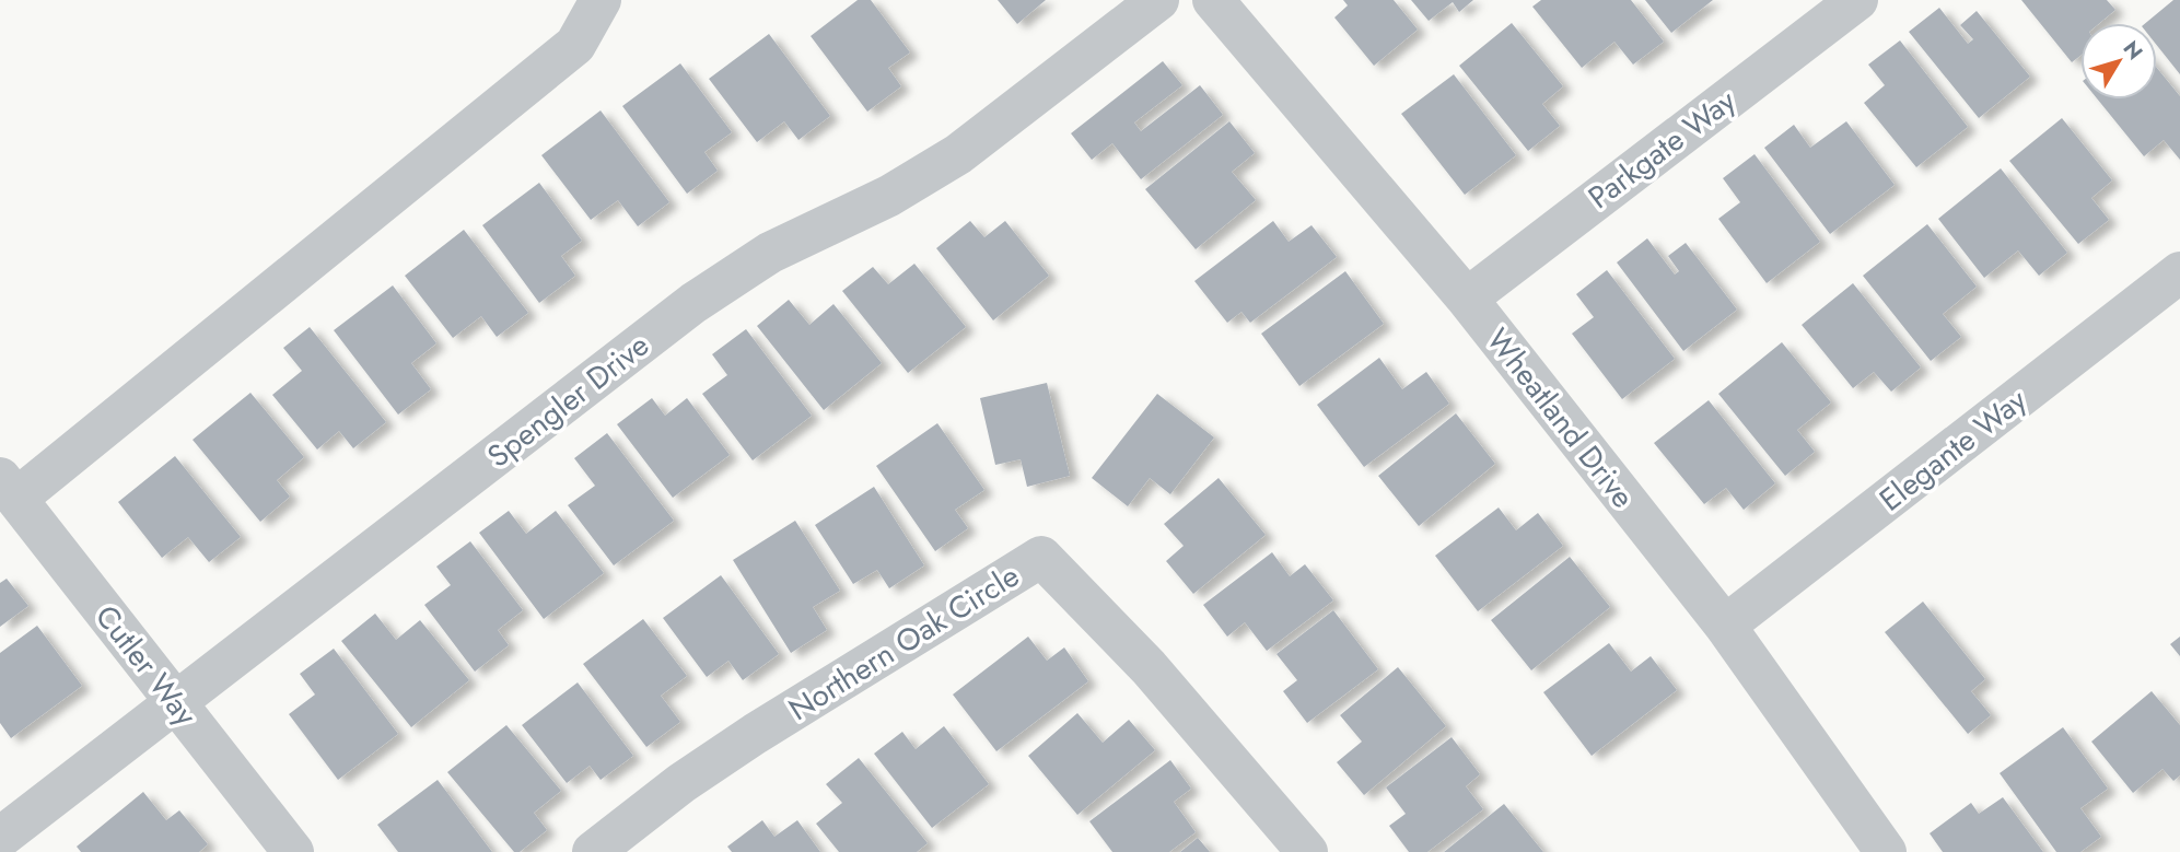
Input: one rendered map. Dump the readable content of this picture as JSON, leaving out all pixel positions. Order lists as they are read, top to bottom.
{
  "streets": {
    "street": [
      "Parkgate Way",
      "Spengler Drive",
      "Wheatland Drive",
      "Elegante Way",
      "Northern Oak Circle",
      "Cutler Way"
    ]
  },
  "crossings": [
    ["Parkgate Way", "Wheatland Drive"],
    ["Spengler Drive", "Cutler Way"],
    ["Wheatland Drive", "Elegante Way"]
  ],
  "north": "top right"
}
